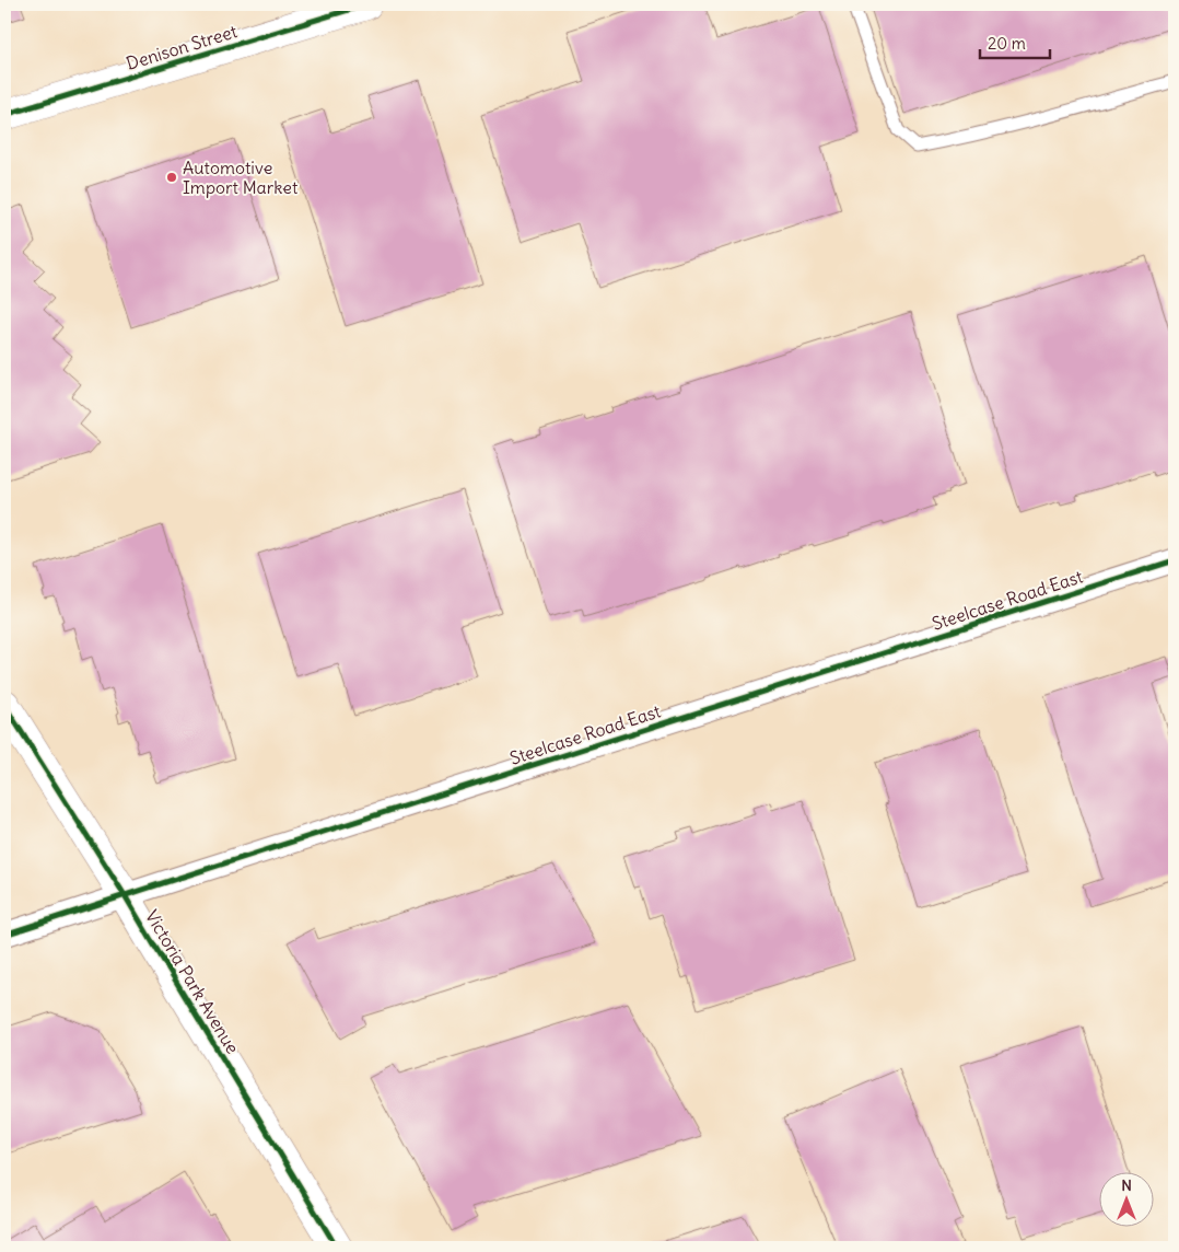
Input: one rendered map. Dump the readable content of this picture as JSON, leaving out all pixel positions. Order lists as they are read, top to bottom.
{
  "streets": {
    "street": ["Denison Street", "Steelcase Road East", "Victoria Park Avenue"]
  },
  "crossings": [
    ["Steelcase Road East", "Victoria Park Avenue"]
  ],
  "places": ["Automotive Import Market"],
  "scale_bar": "20 m",
  "north": "top"
}
